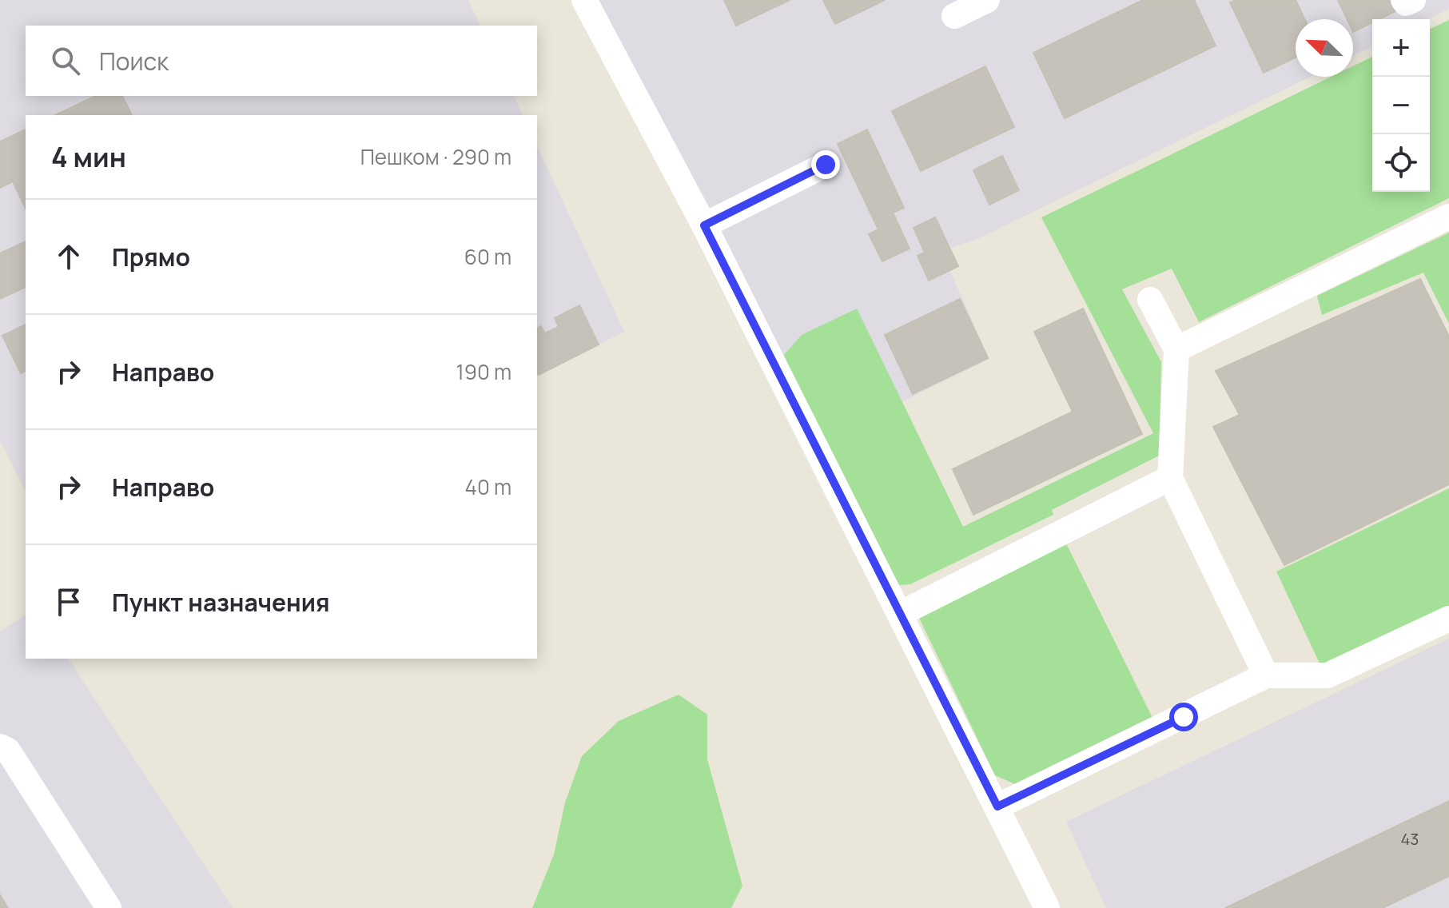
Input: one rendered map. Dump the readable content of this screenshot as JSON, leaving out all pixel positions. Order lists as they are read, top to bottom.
{
  "house_numbers": ["43"],
  "north": "top left",
  "page": {
    "map_buttons": ["+", "−"],
    "search": "Поиск",
    "heading": ["4 мин", "Пешком · 290 m"],
    "list": [
      ["Прямо", "60 m"],
      ["Направо", "190 m"],
      ["Направо", "40 m"],
      "Пункт назначения"
    ]
  }
}
